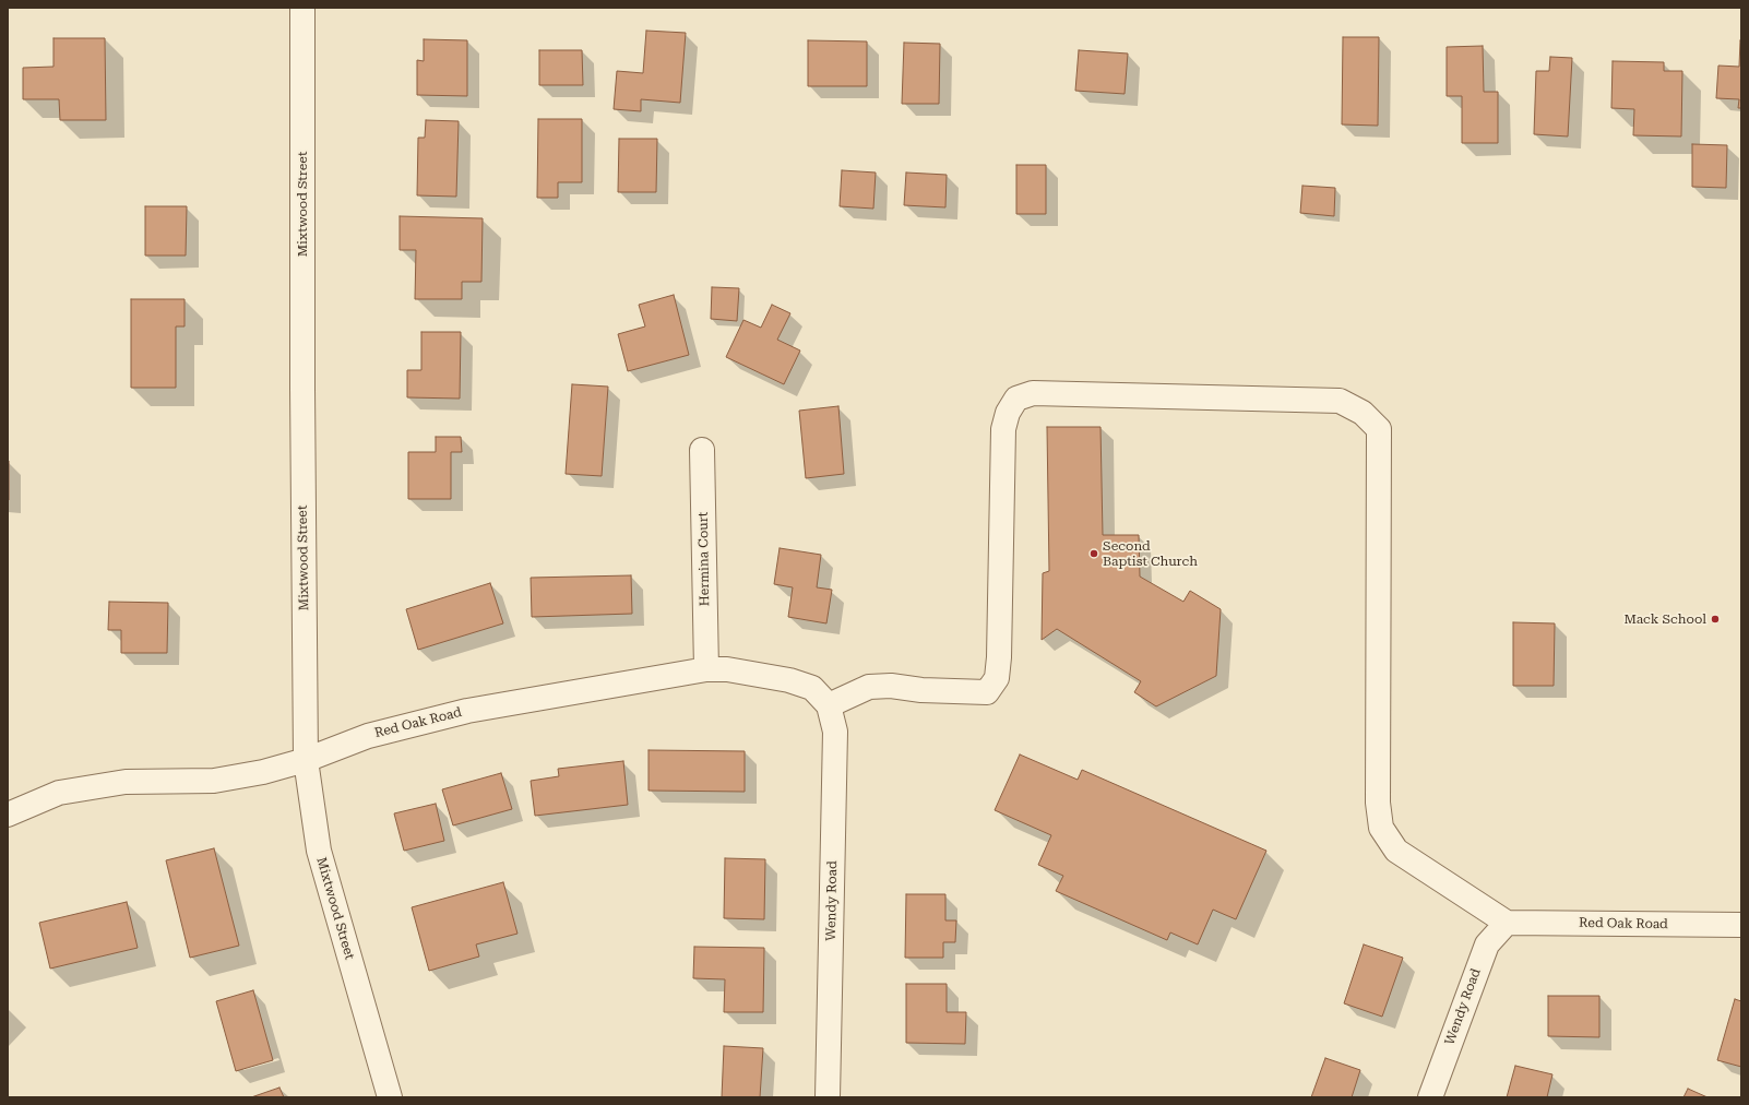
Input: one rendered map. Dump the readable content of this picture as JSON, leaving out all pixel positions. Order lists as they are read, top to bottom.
{
  "streets": {
    "street": [
      "Mixtwood Street",
      "Hermina Court",
      "Red Oak Road",
      "Wendy Road"
    ]
  },
  "crossings": [
    ["Mixtwood Street", "Red Oak Road"],
    ["Hermina Court", "Red Oak Road"],
    ["Red Oak Road", "Wendy Road"]
  ],
  "places": ["Second Baptist Church", "Mack School"]
}
